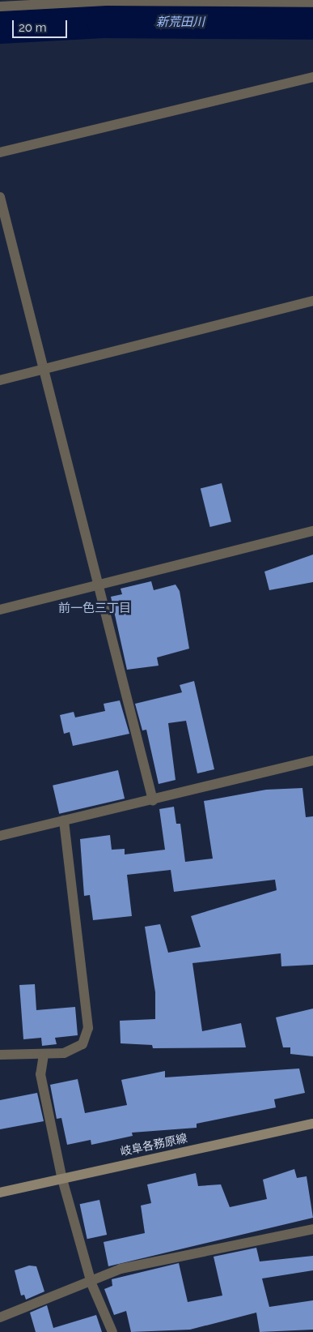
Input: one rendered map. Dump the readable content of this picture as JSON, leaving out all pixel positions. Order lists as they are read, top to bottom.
{
  "streets": {
    "main road": ["岐阜各務原線"]
  },
  "districts": ["前一色三丁目"],
  "water": ["新荒田川"],
  "scale_bar": "20 m"
}
